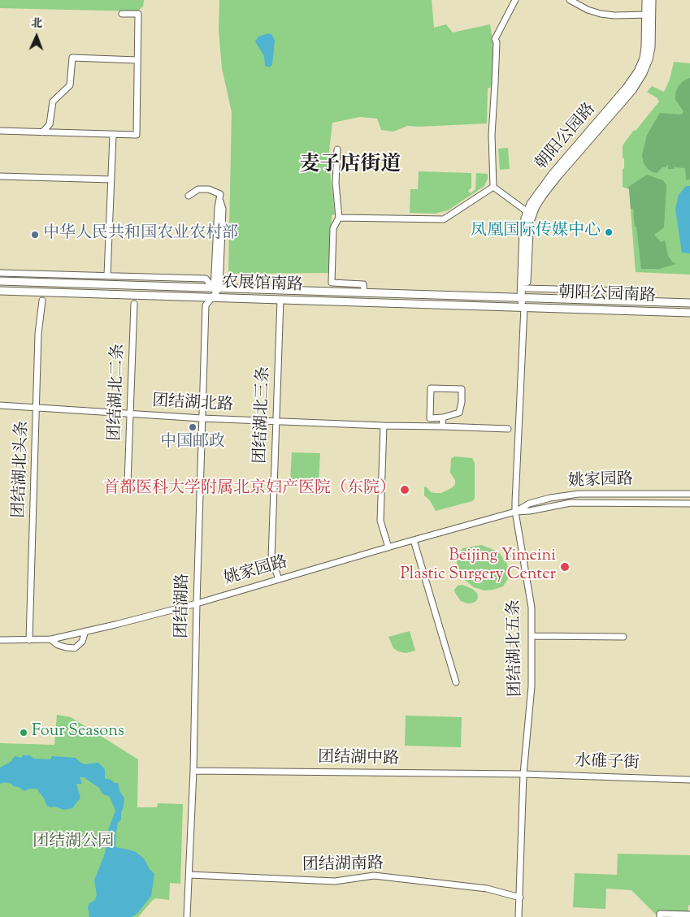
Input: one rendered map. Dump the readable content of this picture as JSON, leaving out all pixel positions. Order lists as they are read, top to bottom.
{
  "streets": {
    "main road": ["朝阳公园路", "农展馆南路", "朝阳公园南路"],
    "street": [
      "团结湖北二条",
      "团结湖北路",
      "团结湖北三条",
      "团结湖北头条",
      "姚家园路",
      "团结湖路",
      "团结湖北五条",
      "团结湖中路",
      "水碓子街",
      "团结湖南路"
    ]
  },
  "crossings": [
    ["朝阳公园路", "农展馆南路"],
    ["朝阳公园路", "朝阳公园南路"],
    ["农展馆南路", "朝阳公园南路"],
    ["农展馆南路", "团结湖北三条"],
    ["农展馆南路", "团结湖路"],
    ["农展馆南路", "团结湖北五条"],
    ["朝阳公园南路", "团结湖北五条"],
    ["团结湖北二条", "团结湖北路"],
    ["团结湖北路", "团结湖北三条"],
    ["团结湖北路", "团结湖北头条"],
    ["团结湖北路", "团结湖路"],
    ["团结湖北三条", "姚家园路"],
    ["团结湖北头条", "姚家园路"],
    ["姚家园路", "团结湖路"],
    ["姚家园路", "团结湖北五条"],
    ["团结湖路", "团结湖中路"],
    ["团结湖路", "团结湖南路"],
    ["团结湖北五条", "团结湖中路"],
    ["团结湖北五条", "水碓子街"],
    ["团结湖北五条", "团结湖南路"],
    ["团结湖中路", "水碓子街"]
  ],
  "districts": ["麦子店街道"],
  "parks": ["团结湖公园"],
  "places": [
    "凤凰国际传媒中心",
    "中华人民共和国农业农村部",
    "中国邮政",
    "首都医科大学附属北京妇产医院（东院）",
    "Beijing Yimeini Plastic Surgery Center",
    "Four Seasons"
  ],
  "north": "top"
}
